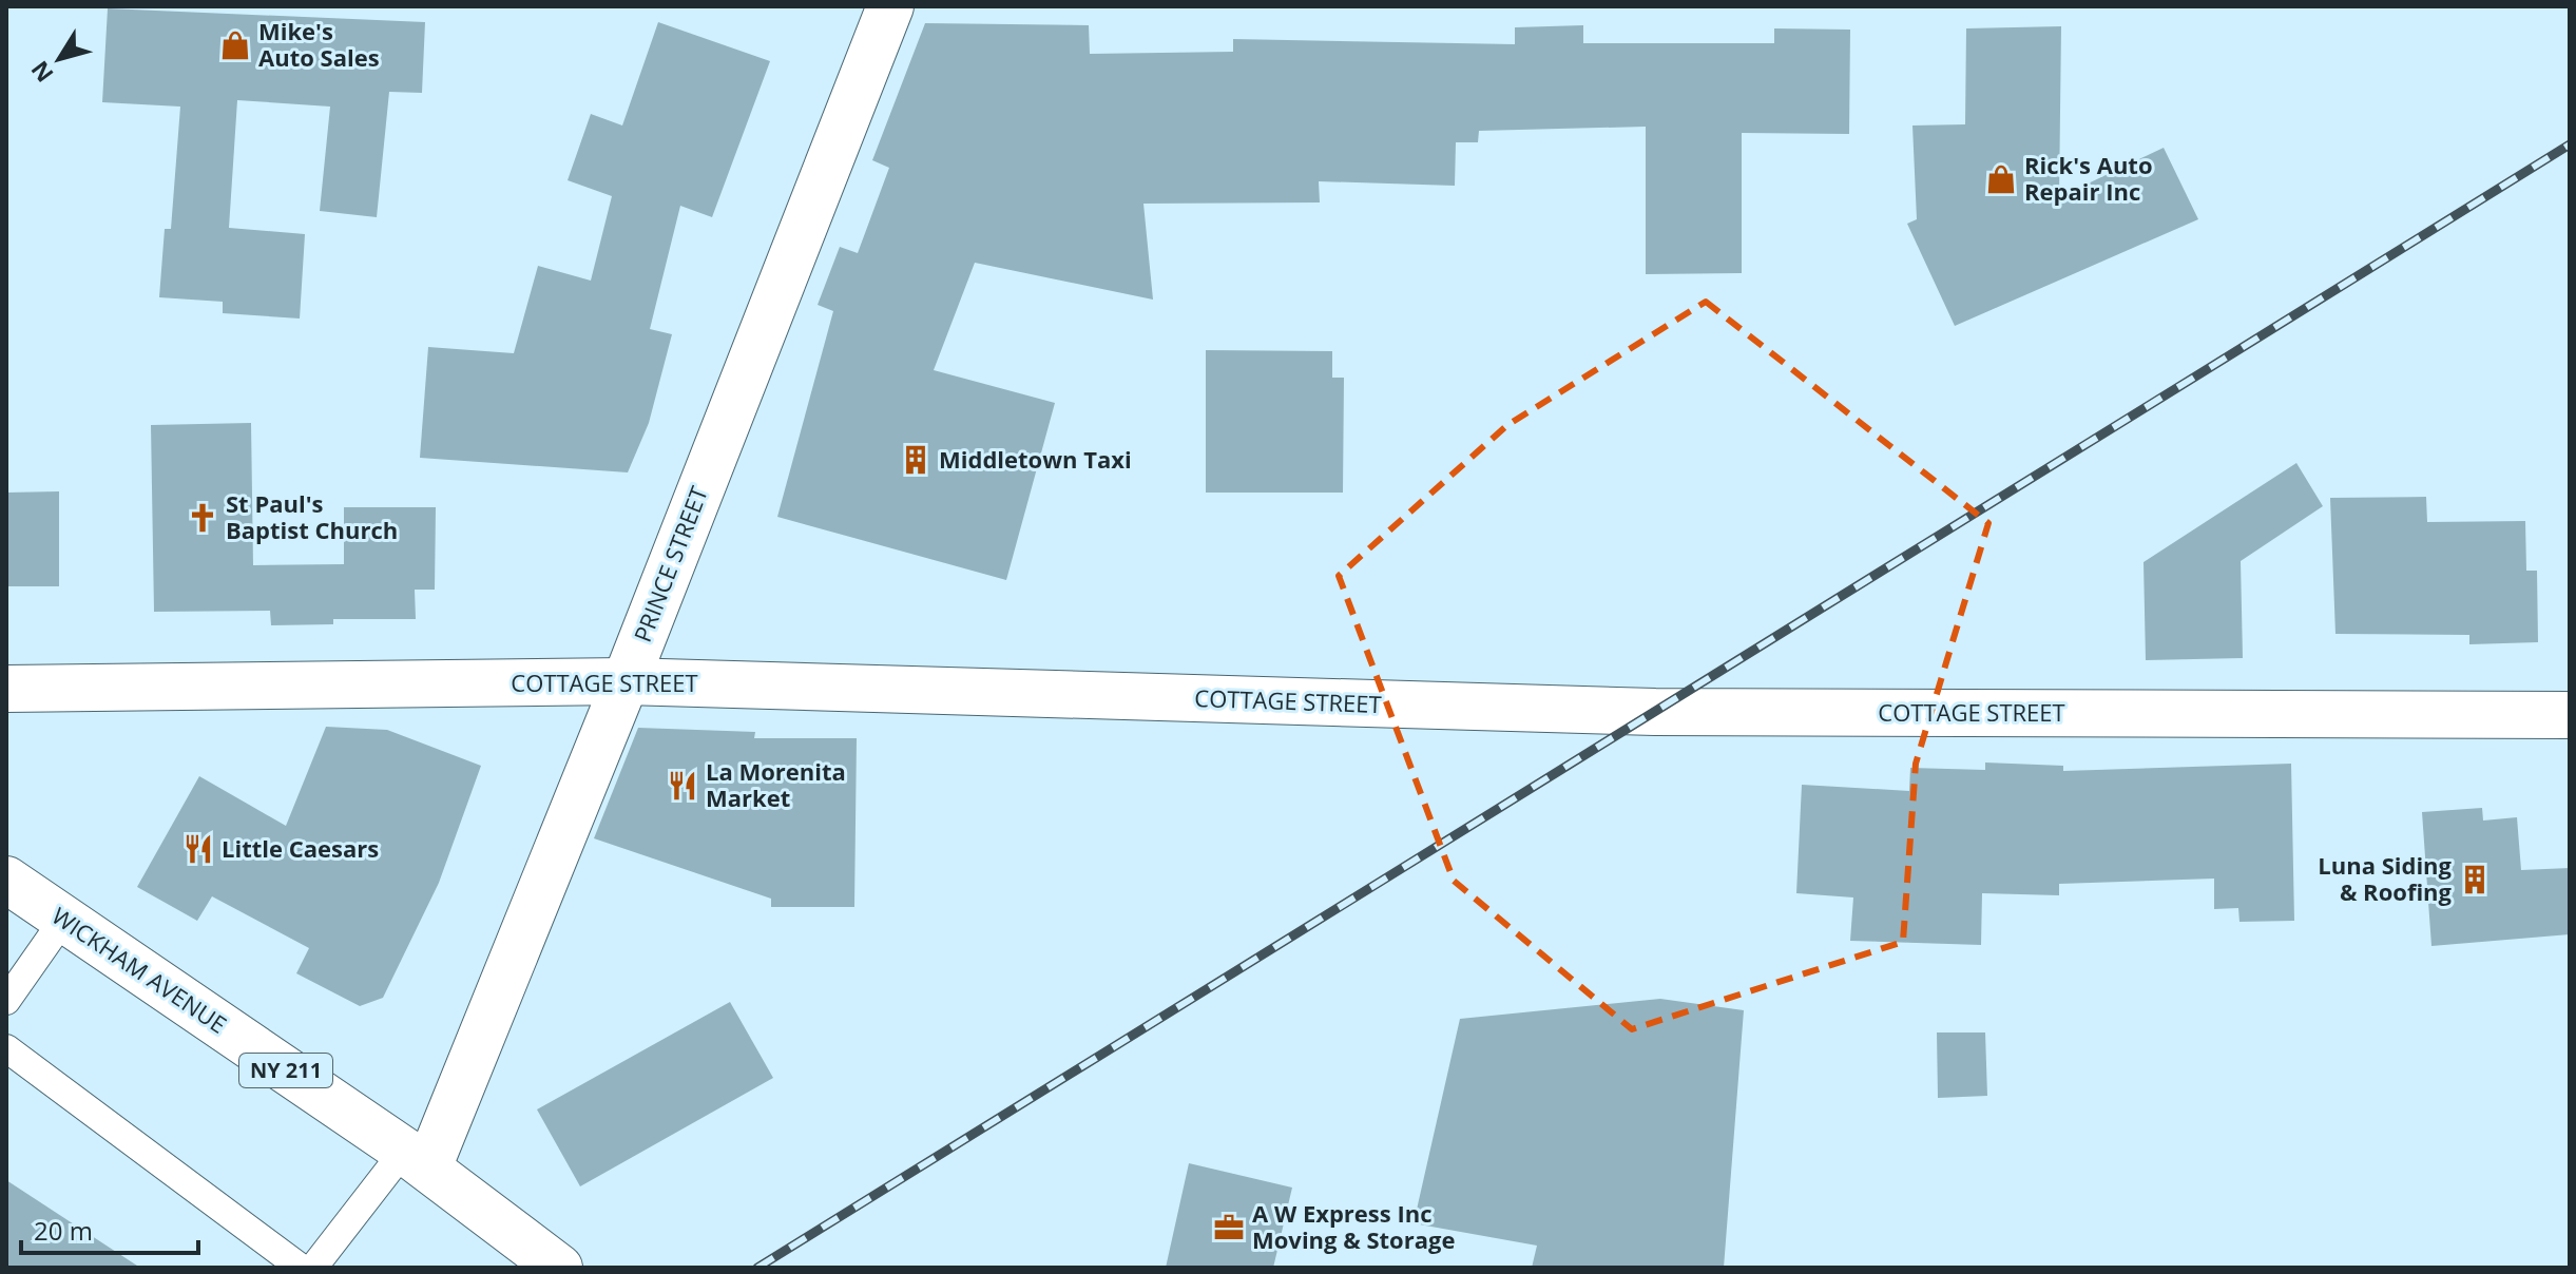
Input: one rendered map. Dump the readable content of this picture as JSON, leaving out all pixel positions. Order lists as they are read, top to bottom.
{
  "streets": {
    "street": [
      "PRINCE STREET",
      "COTTAGE STREET",
      "WICKHAM AVENUE",
      "NY 211"
    ]
  },
  "crossings": [
    ["PRINCE STREET", "COTTAGE STREET"],
    ["PRINCE STREET", "WICKHAM AVENUE"]
  ],
  "places": {
    "shop": ["Mike's Auto Sales", "Rick's Auto Repair Inc"],
    "building": ["Middletown Taxi", "Luna Siding & Roofing"],
    "church": ["St Paul's Baptist Church"],
    "restaurant": ["La Morenita Market", "Little Caesars"],
    "office": ["A W Express Inc Moving & Storage"]
  },
  "scale_bar": "20 m",
  "north": "bottom left"
}
